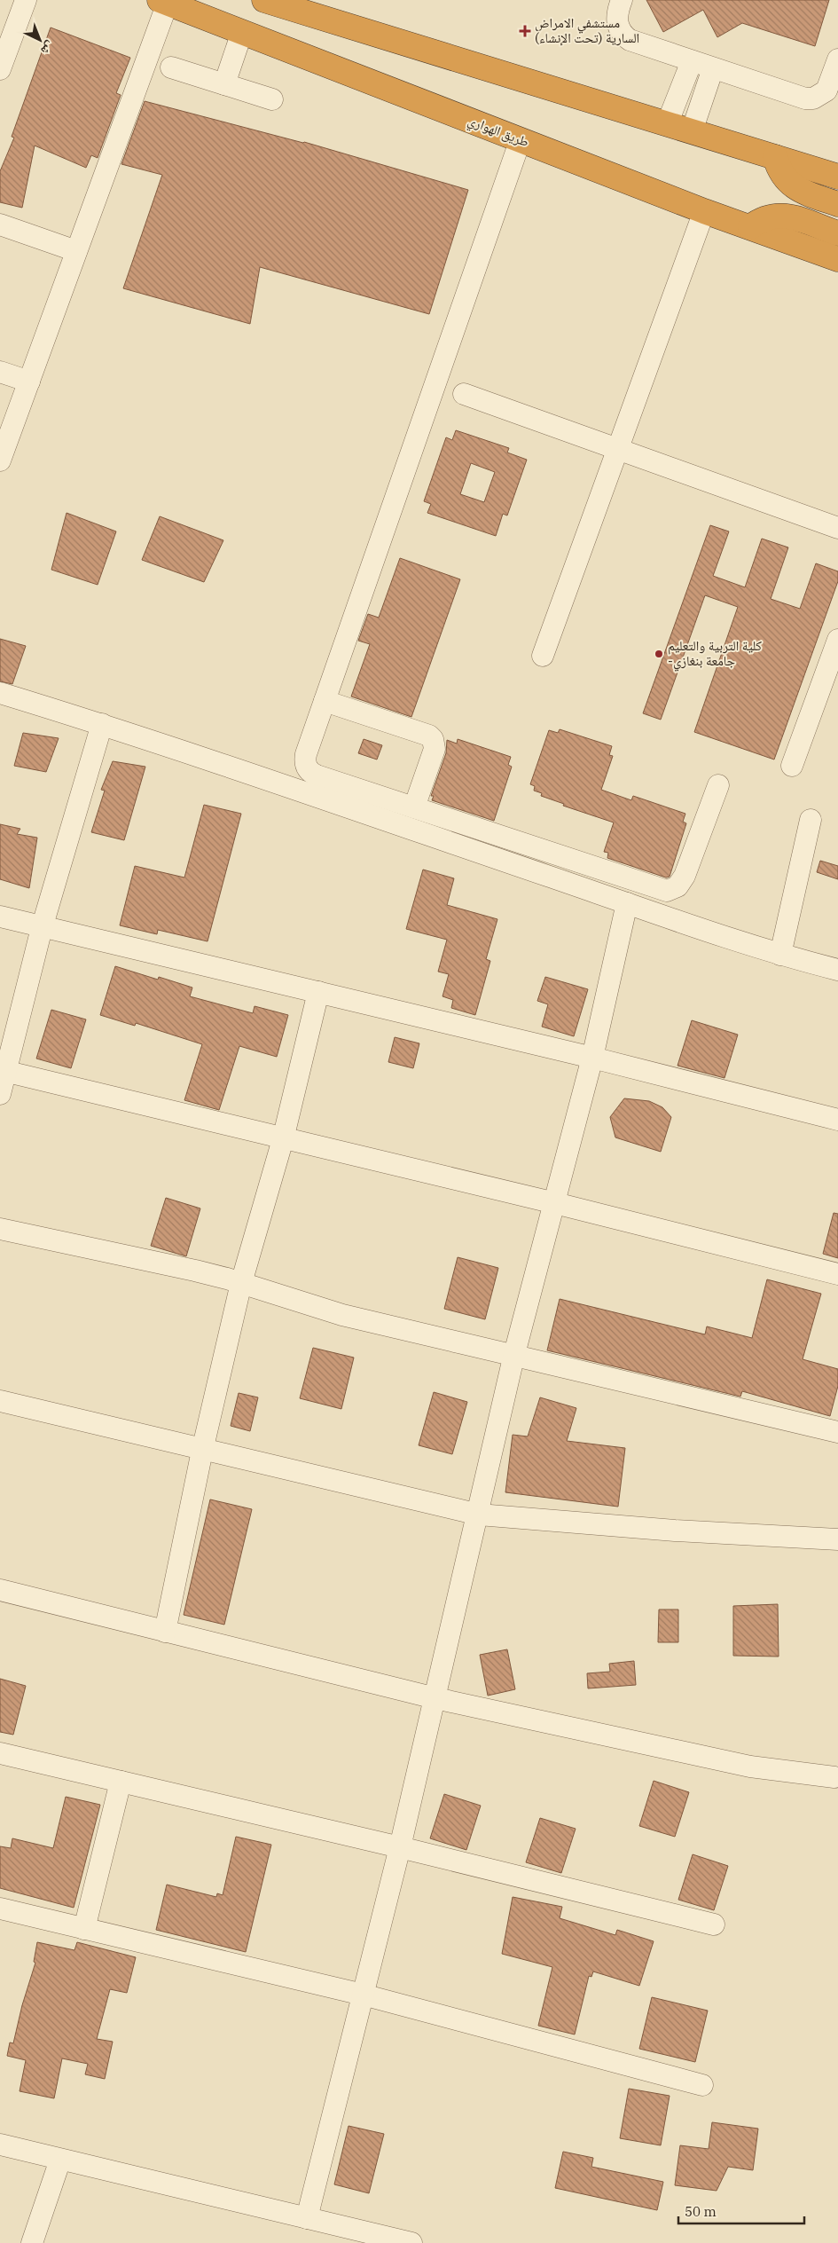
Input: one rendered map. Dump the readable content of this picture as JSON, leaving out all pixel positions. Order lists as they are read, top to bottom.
{
  "streets": {
    "highway": ["طريق الهواري"]
  },
  "places": {
    "health": ["مستشفي الامراض السارية (تحت الإنشاء)"],
    "other": ["كلية التربية والتعليم -جامعة بنغازي"]
  },
  "scale_bar": "50 m",
  "north": "bottom right"
}
